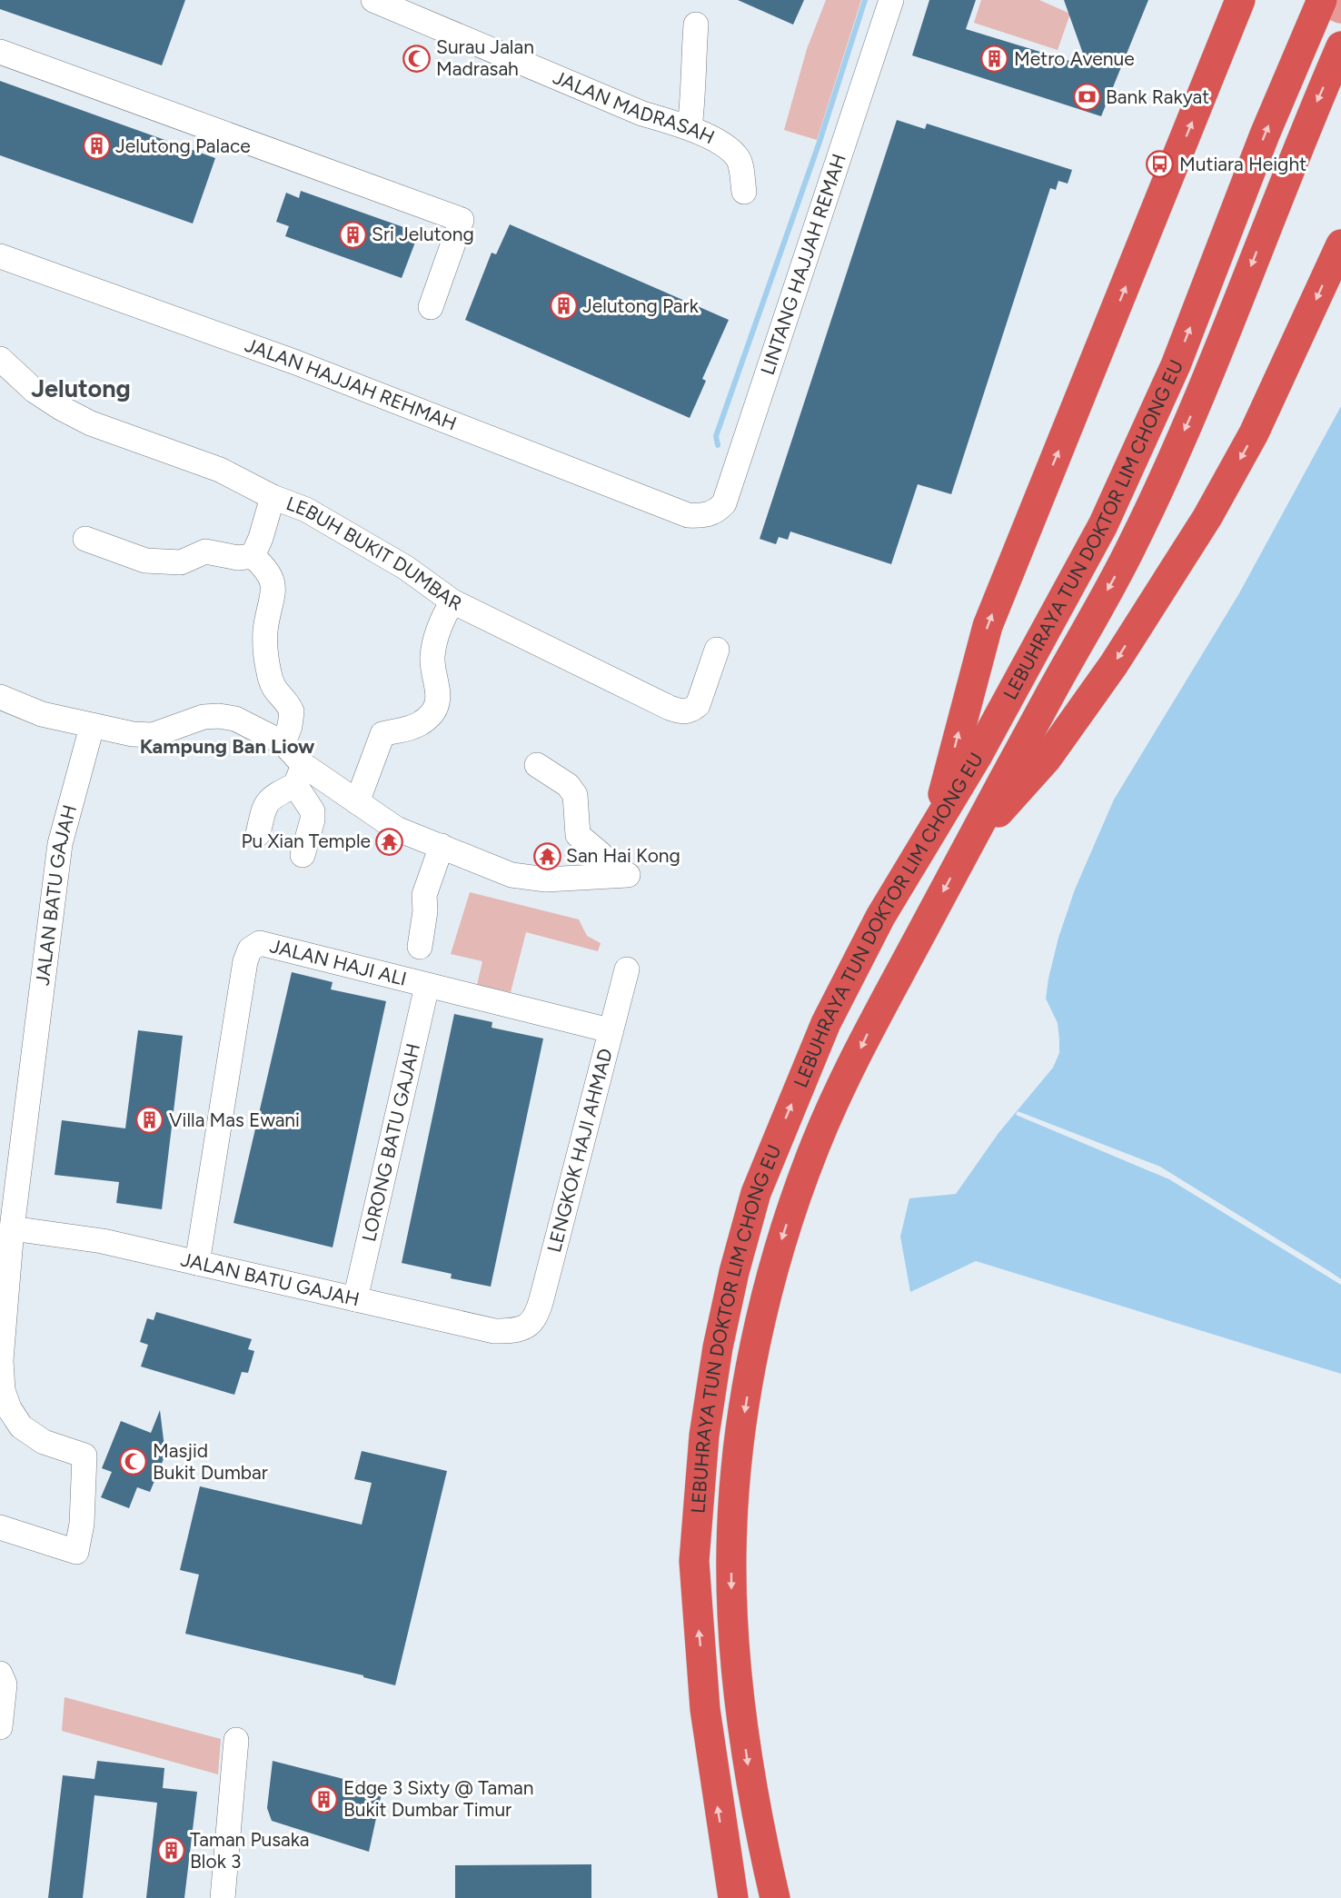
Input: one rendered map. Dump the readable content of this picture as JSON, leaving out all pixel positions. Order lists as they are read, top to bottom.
{
  "streets": {
    "highway": ["LEBUHRAYA TUN DOKTOR LIM CHONG EU"],
    "street": [
      "JALAN MADRASAH",
      "LINTANG HAJJAH REMAH",
      "JALAN HAJJAH REHMAH",
      "LEBUH BUKIT DUMBAR",
      "JALAN BATU GAJAH",
      "JALAN HAJI ALI",
      "LORONG BATU GAJAH",
      "LENGKOK HAJI AHMAD"
    ]
  },
  "crossings": [
    ["LINTANG HAJJAH REMAH", "JALAN HAJJAH REHMAH"],
    ["JALAN BATU GAJAH", "JALAN HAJI ALI"],
    ["JALAN BATU GAJAH", "LORONG BATU GAJAH"],
    ["JALAN BATU GAJAH", "LENGKOK HAJI AHMAD"],
    ["JALAN HAJI ALI", "LORONG BATU GAJAH"],
    ["JALAN HAJI ALI", "LENGKOK HAJI AHMAD"]
  ],
  "districts": ["Jelutong", "Kampung Ban Liow"],
  "places": {
    "mosque": ["Surau Jalan Madrasah", "Masjid Bukit Dumbar"],
    "building": [
      "Metro Avenue",
      "Jelutong Palace",
      "Sri Jelutong",
      "Jelutong Park",
      "Villa Mas Ewani",
      "Edge 3 Sixty @ Taman Bukit Dumbar Timur",
      "Taman Pusaka Blok 3"
    ],
    "bank": ["Bank Rakyat"],
    "bus stop": ["Mutiara Height"],
    "temple": ["Pu Xian Temple", "San Hai Kong"]
  }
}
